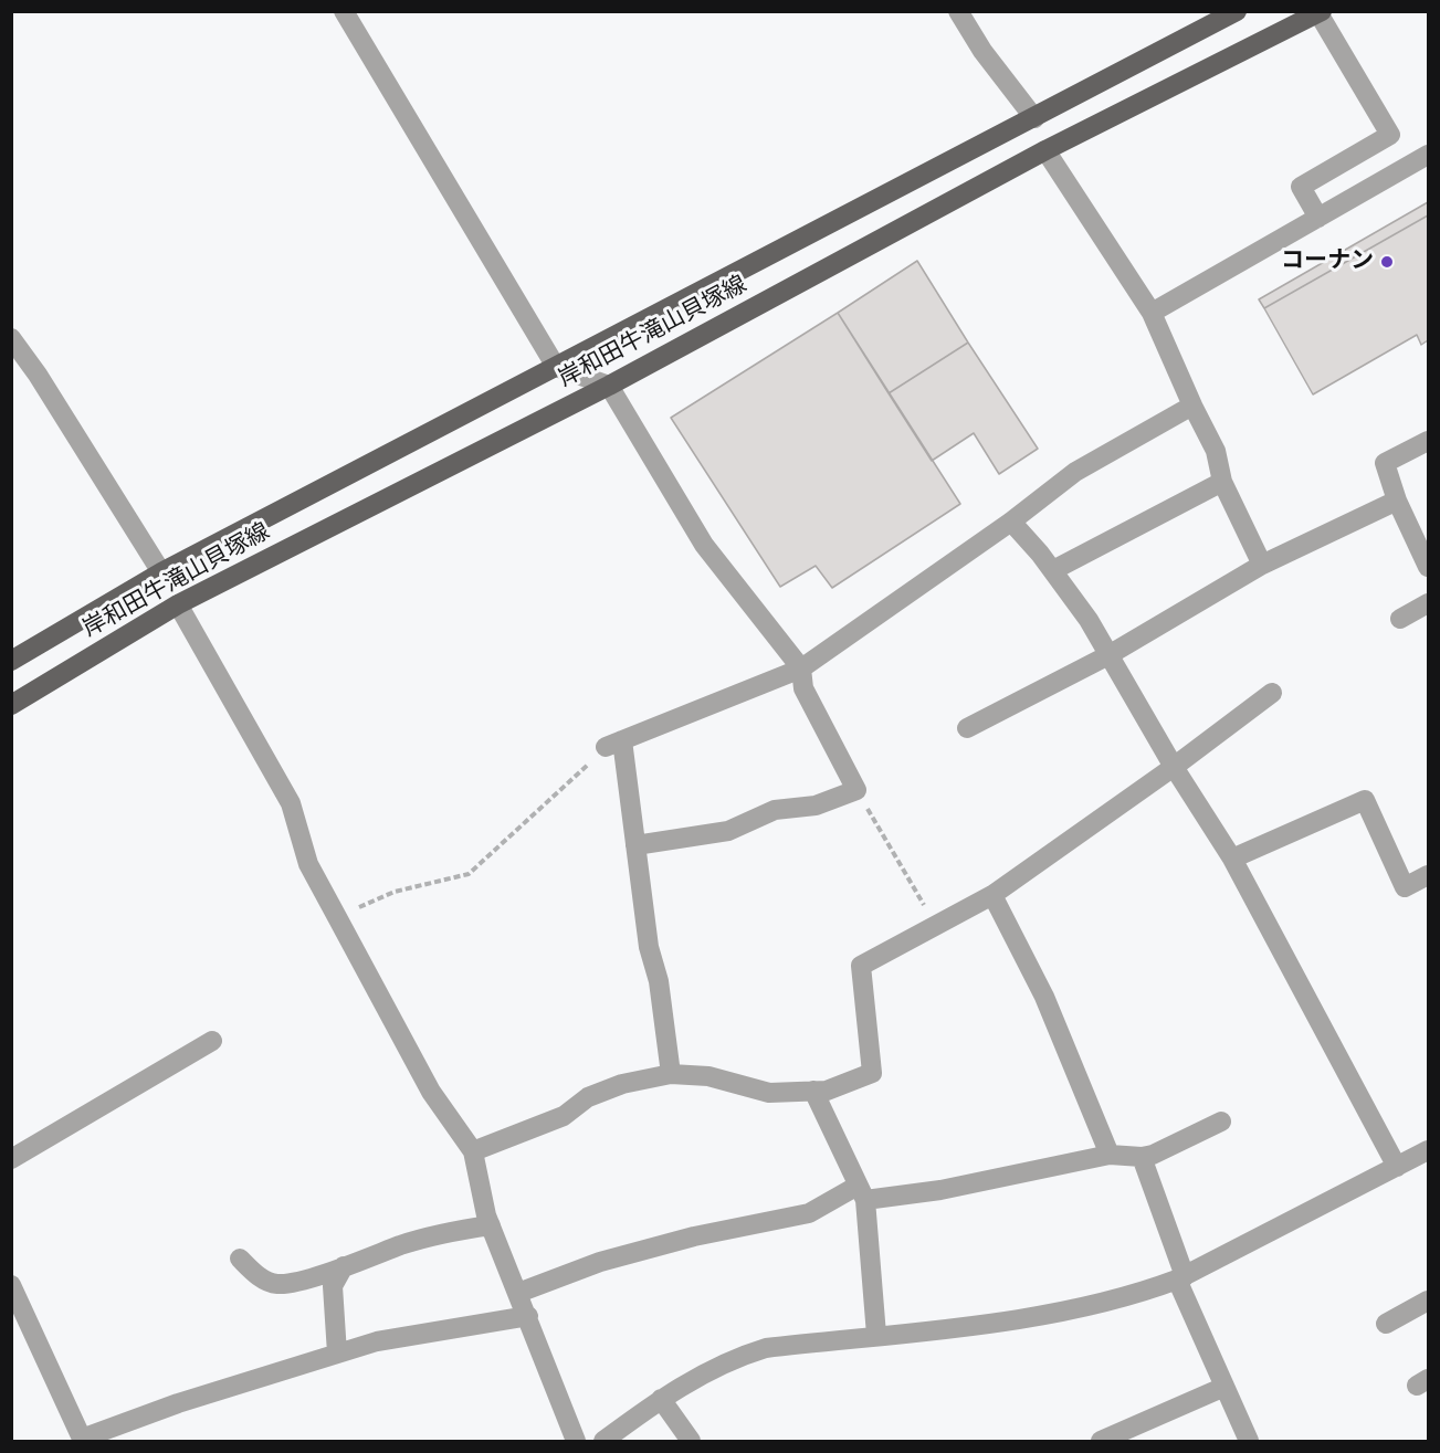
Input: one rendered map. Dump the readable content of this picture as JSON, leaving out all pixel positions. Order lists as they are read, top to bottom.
{
  "streets": {
    "main road": ["岸和田牛滝山貝塚線"]
  },
  "places": ["コーナン"]
}
